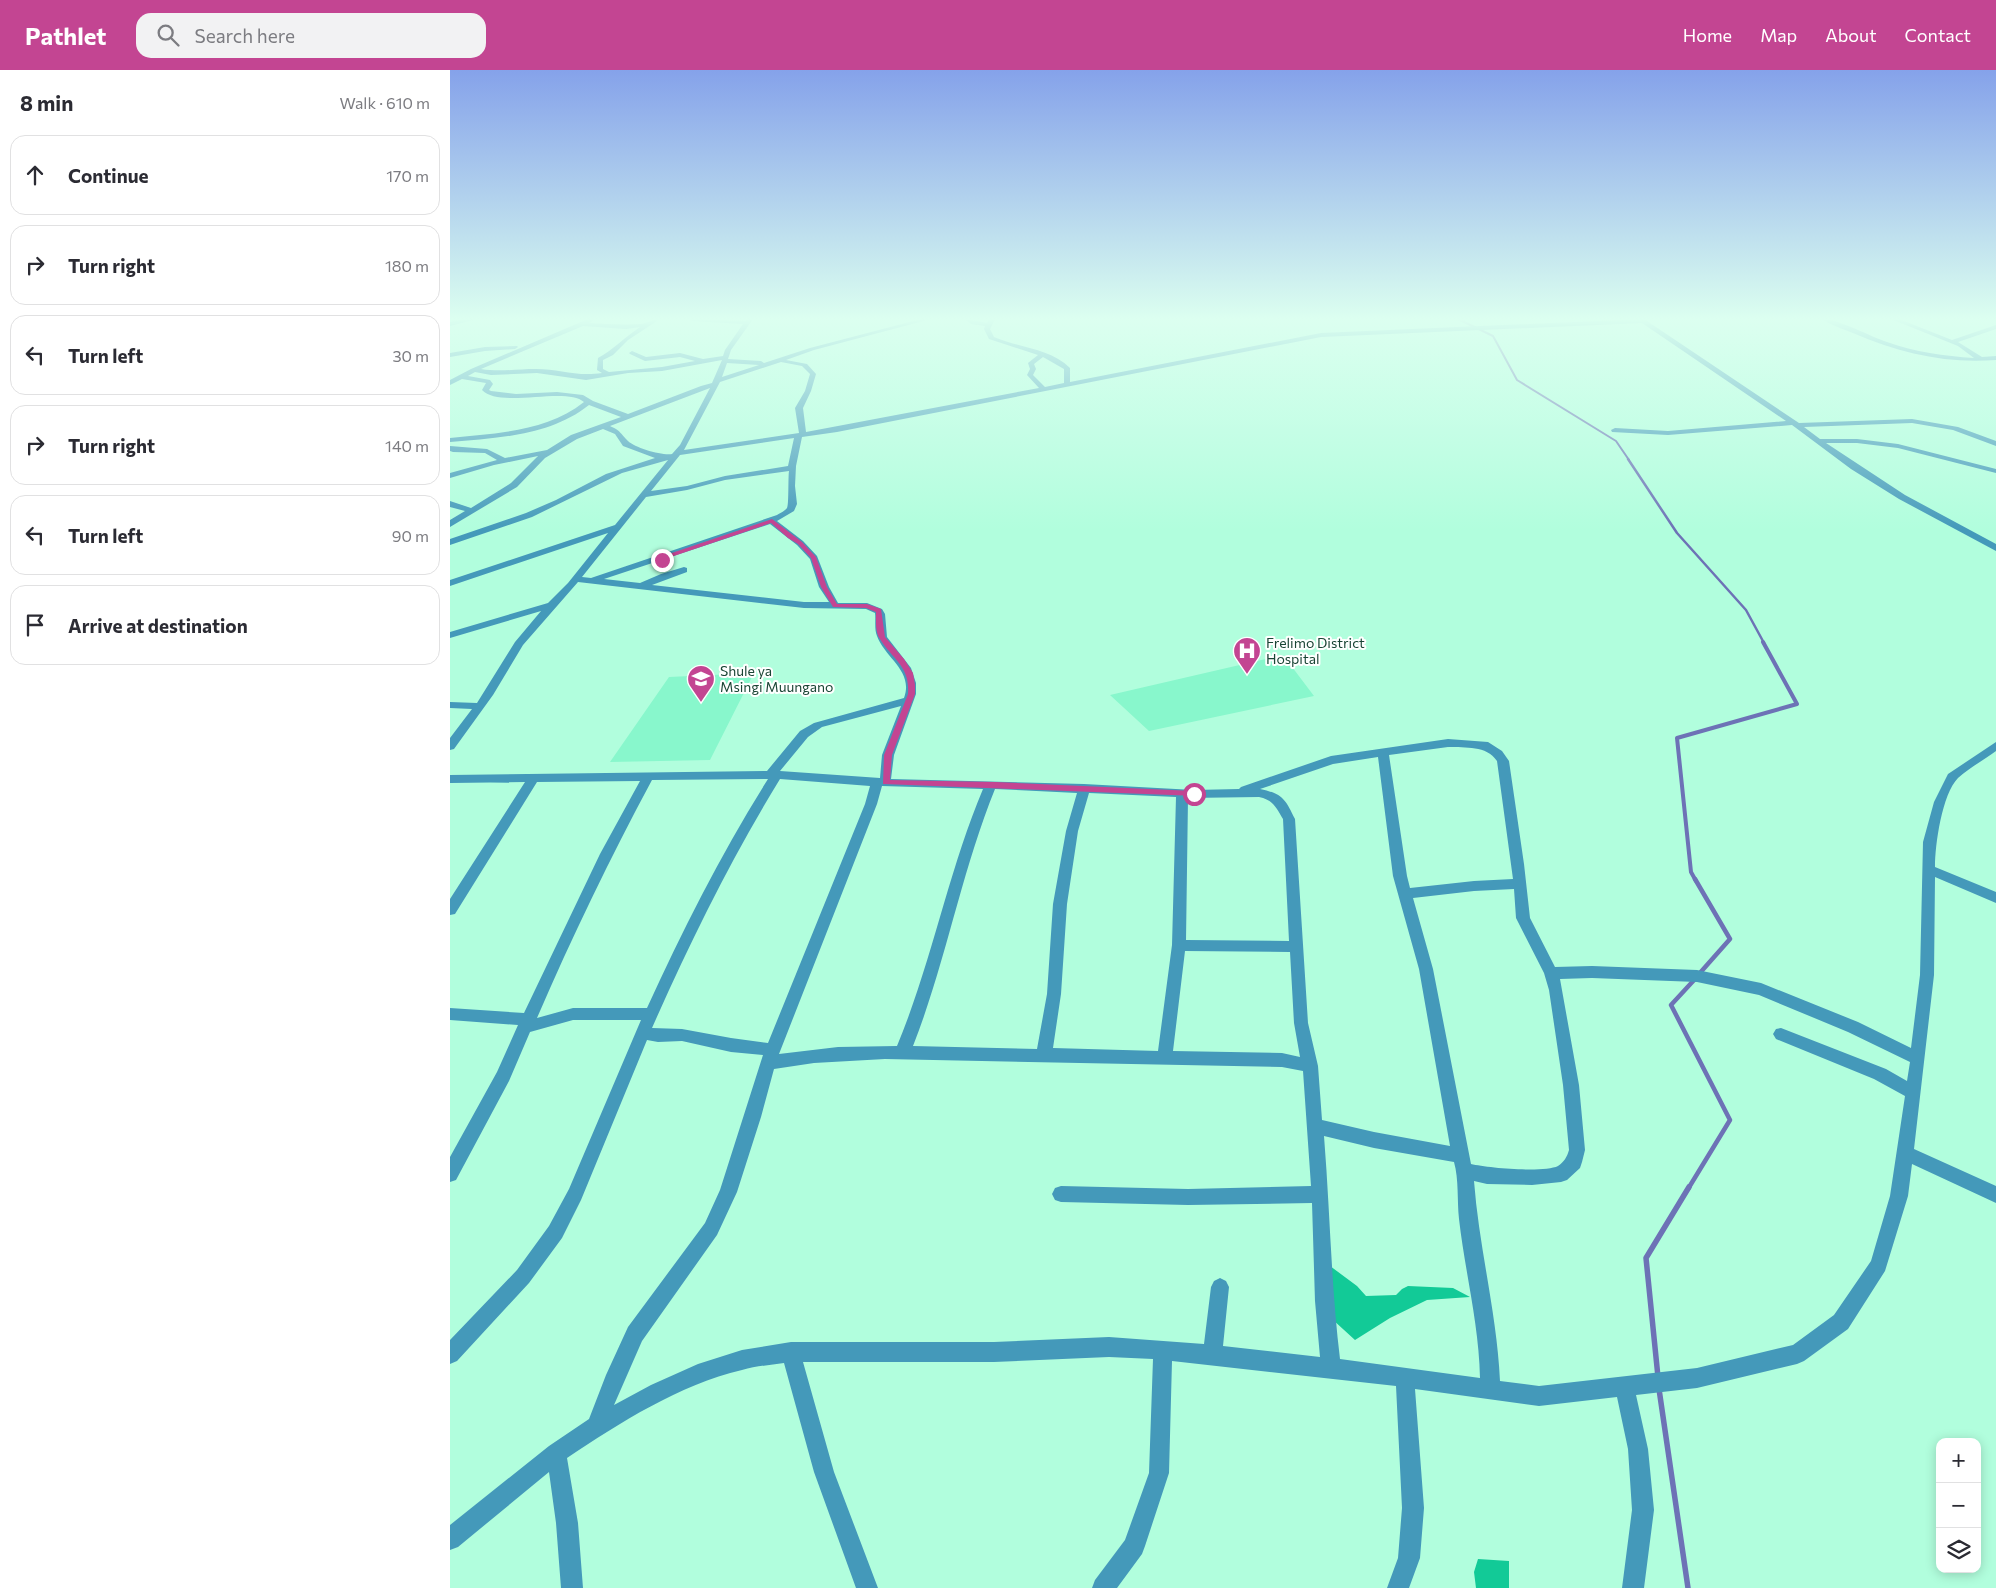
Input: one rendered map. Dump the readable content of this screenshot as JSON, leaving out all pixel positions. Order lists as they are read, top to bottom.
{
  "places": {
    "hospital": ["Frelimo District Hospital"],
    "school or university": ["Shule ya Msingi Muungano"]
  },
  "page": {
    "header": "Pathlet",
    "search": "Search here",
    "nav": [
      "Home",
      "Map",
      "About",
      "Contact"
    ],
    "heading": ["8 min", "Walk · 610 m"],
    "list": [
      ["Continue", "170 m"],
      ["Turn right", "180 m"],
      ["Turn left", "30 m"],
      ["Turn right", "140 m"],
      ["Turn left", "90 m"],
      "Arrive at destination"
    ],
    "map_buttons": ["+", "−"]
  }
}
